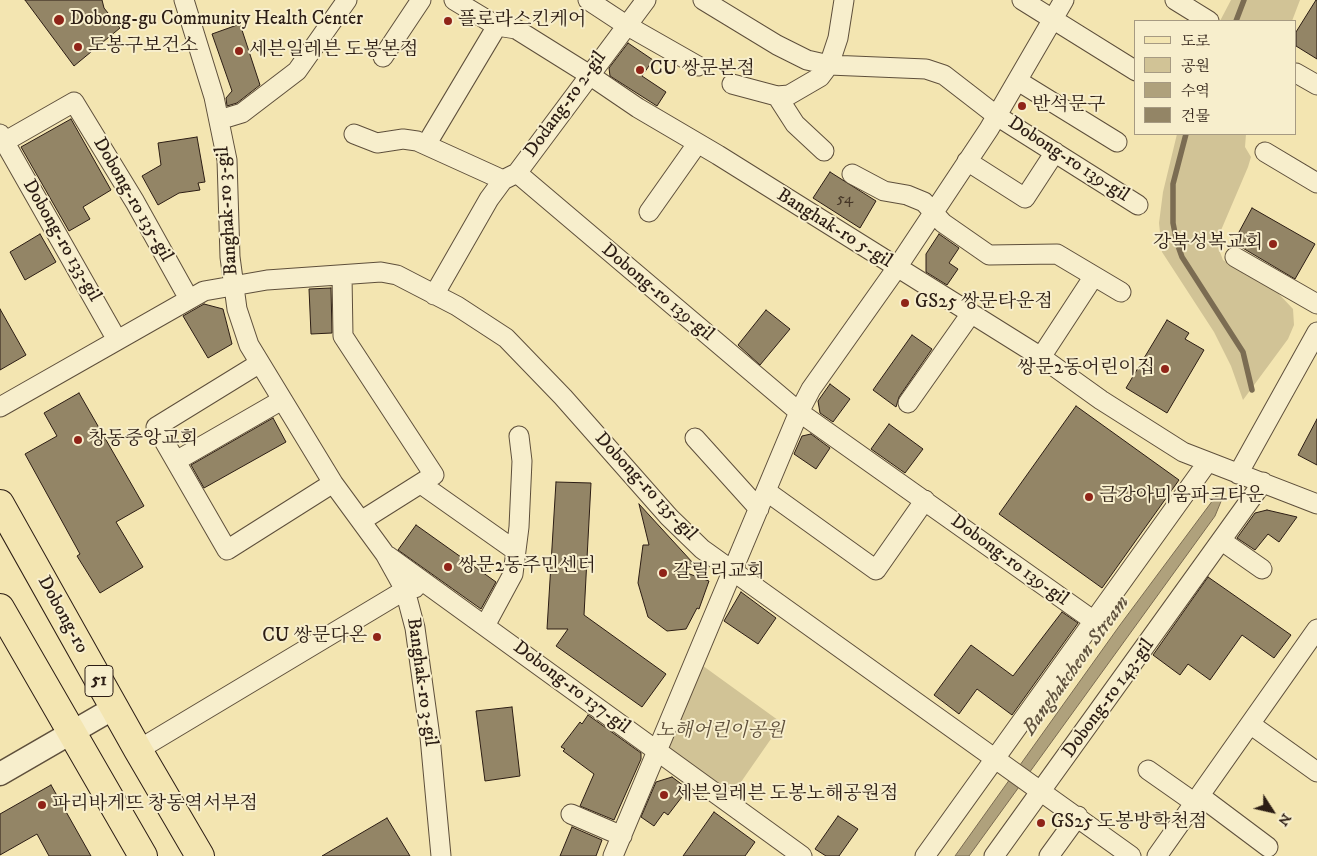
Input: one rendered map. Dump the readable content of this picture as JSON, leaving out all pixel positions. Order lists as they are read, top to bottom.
{
  "streets": {
    "main road": ["Dobong-ro", "51"],
    "street": [
      "Dodang-ro 2-gil",
      "Dobong-ro 139-gil",
      "Dobong-ro 135-gil",
      "Banghak-ro 3-gil",
      "Banghak-ro 5-gil",
      "Dobong-ro 133-gil",
      "Dobong-ro 137-gil",
      "Dobong-ro 143-gil"
    ]
  },
  "crossings": [
    ["Dodang-ro 2-gil", "Dobong-ro 139-gil"],
    ["Dodang-ro 2-gil", "Dobong-ro 135-gil"],
    ["Dodang-ro 2-gil", "Banghak-ro 5-gil"],
    ["Dobong-ro 139-gil", "Dobong-ro 135-gil"],
    ["Dobong-ro 139-gil", "Banghak-ro 5-gil"],
    ["Dobong-ro 139-gil", "Dobong-ro 137-gil"],
    ["Dobong-ro 135-gil", "Banghak-ro 3-gil"],
    ["Dobong-ro 135-gil", "Dobong-ro 133-gil"],
    ["Dobong-ro 135-gil", "Dobong-ro 143-gil"],
    ["Banghak-ro 3-gil", "Dobong-ro 137-gil"],
    ["Banghak-ro 5-gil", "Dobong-ro 143-gil"]
  ],
  "water": ["Banghakcheon Stream"],
  "parks": ["노해어린이공원"],
  "places": [
    "Dobong-gu Community Health Center",
    "플로라스킨케어",
    "도봉구보건소",
    "세븐일레븐 도봉본점",
    "CU 쌍문본점",
    "반석문구",
    "강북성복교회",
    "GS25 쌍문타운점",
    "쌍문2동어린이집",
    "창동중앙교회",
    "금강아미움파크타운",
    "쌍문2동주민센터",
    "갈릴리교회",
    "CU 쌍문다온",
    "세븐일레븐 도봉노해공원점",
    "파리바게뜨 창동역서부점",
    "GS25 도봉방학천점"
  ],
  "house_numbers": ["54"],
  "legend": [
    "도로",
    "공원",
    "수역",
    "건물"
  ],
  "north": "bottom right"
}
